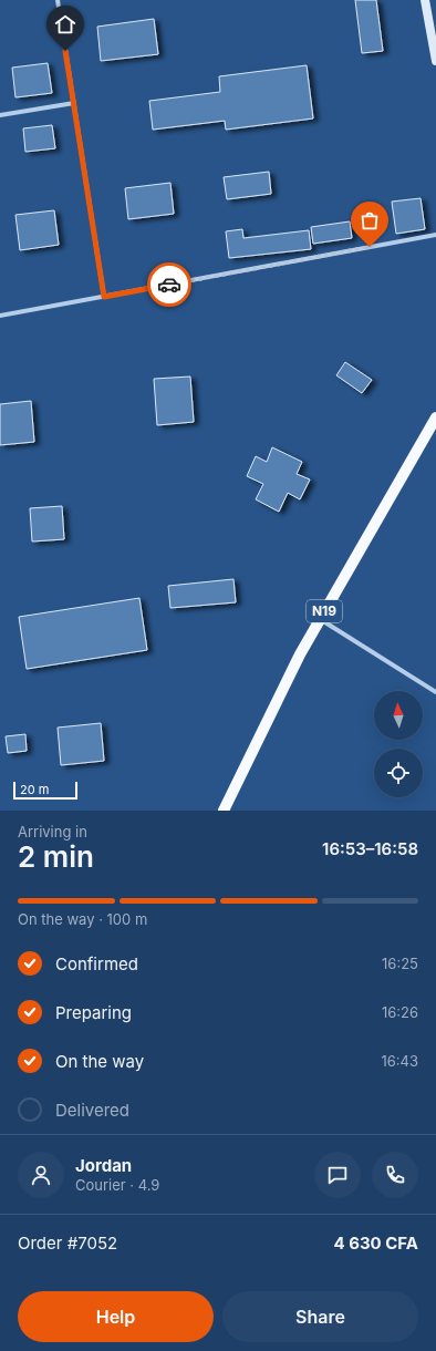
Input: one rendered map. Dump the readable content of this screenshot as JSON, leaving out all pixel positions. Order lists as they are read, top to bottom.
{
  "streets": {
    "main road": ["N19"]
  },
  "scale_bar": "20 m",
  "north": "top",
  "page": {
    "scale": "20 m",
    "heading": ["2 min", "Arriving in", "16:53–16:58"],
    "panel": [
      "Jordan",
      "Courier · 4.9",
      "Order #7052",
      "4 630 CFA"
    ],
    "bar": "On the way · 100 m",
    "list": [
      ["Confirmed", "16:25"],
      ["Preparing", "16:26"],
      ["On the way", "16:43"],
      "Delivered"
    ],
    "buttons": ["Help", "Share"]
  }
}
